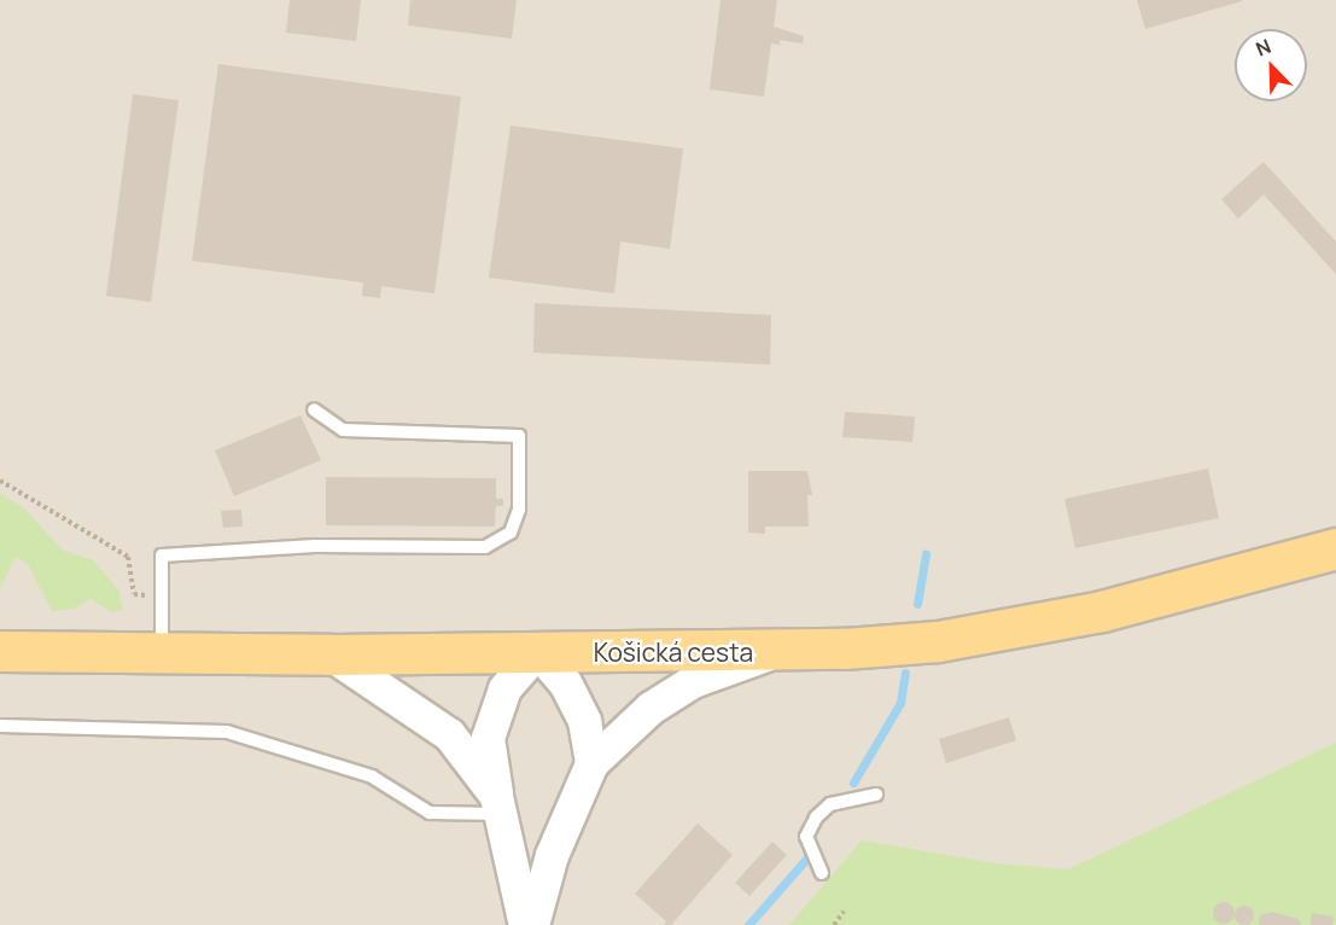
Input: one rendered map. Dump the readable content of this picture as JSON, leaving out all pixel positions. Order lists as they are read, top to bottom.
{
  "streets": {
    "main road": ["Košická cesta"]
  },
  "north": "top left"
}
